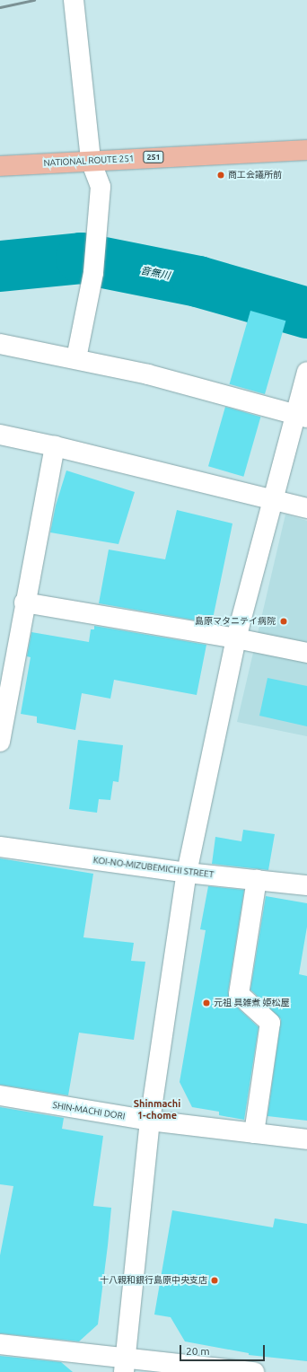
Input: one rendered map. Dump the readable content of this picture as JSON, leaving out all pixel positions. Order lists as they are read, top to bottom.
{
  "streets": {
    "highway": ["251", "NATIONAL ROUTE 251"],
    "street": ["KOI-NO-MIZUBEMICHI STREET", "SHIN-MACHI DORI"]
  },
  "districts": ["Shinmachi 1-chome"],
  "water": ["音無川"],
  "places": [
    "商工会議所前",
    "島原マタニテイ病院",
    "元祖 具雑煮 姫松屋",
    "十八親和銀行島原中央支店"
  ],
  "scale_bar": "20 m"
}
